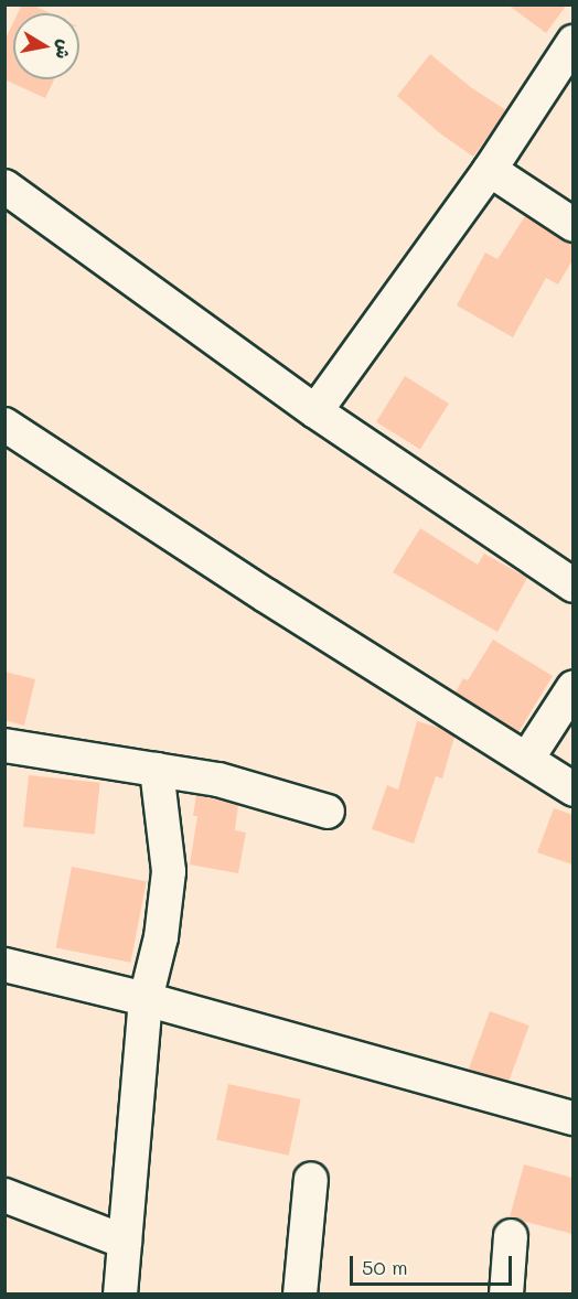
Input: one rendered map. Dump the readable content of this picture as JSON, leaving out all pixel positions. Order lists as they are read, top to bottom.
{
  "scale_bar": "50 m",
  "north": "right"
}
